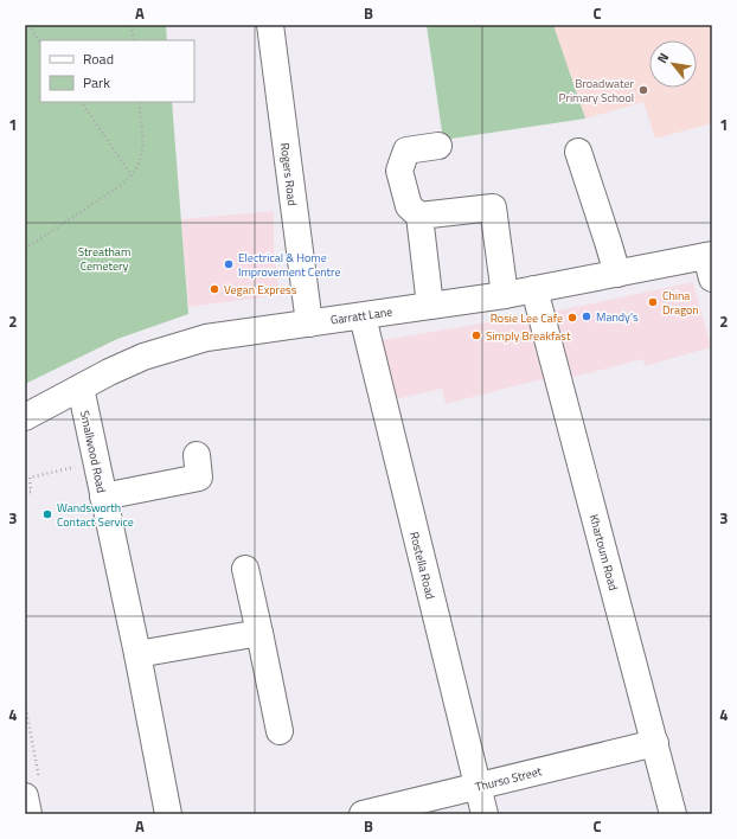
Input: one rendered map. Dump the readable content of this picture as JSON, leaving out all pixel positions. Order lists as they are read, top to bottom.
{
  "streets": {
    "street": [
      "Rogers Road",
      "Garratt Lane",
      "Smallwood Road",
      "Khartoum Road",
      "Rostella Road",
      "Thurso Street"
    ]
  },
  "crossings": [
    ["Rogers Road", "Garratt Lane"],
    ["Garratt Lane", "Smallwood Road"],
    ["Garratt Lane", "Khartoum Road"],
    ["Garratt Lane", "Rostella Road"],
    ["Khartoum Road", "Thurso Street"],
    ["Rostella Road", "Thurso Street"]
  ],
  "parks": ["Streatham Cemetery"],
  "places": [
    "Broadwater Primary School",
    "Electrical & Home Improvement Centre",
    "Vegan Express",
    "China Dragon",
    "Mandy’s",
    "Rosie Lee Cafe",
    "Simply Breakfast",
    "Wandsworth Contact Service"
  ],
  "legend": ["Road", "Park"],
  "north": "top left",
  "grid": {
    "columns": ["A", "B", "C"],
    "rows": [
      "1",
      "2",
      "3",
      "4"
    ]
  }
}
